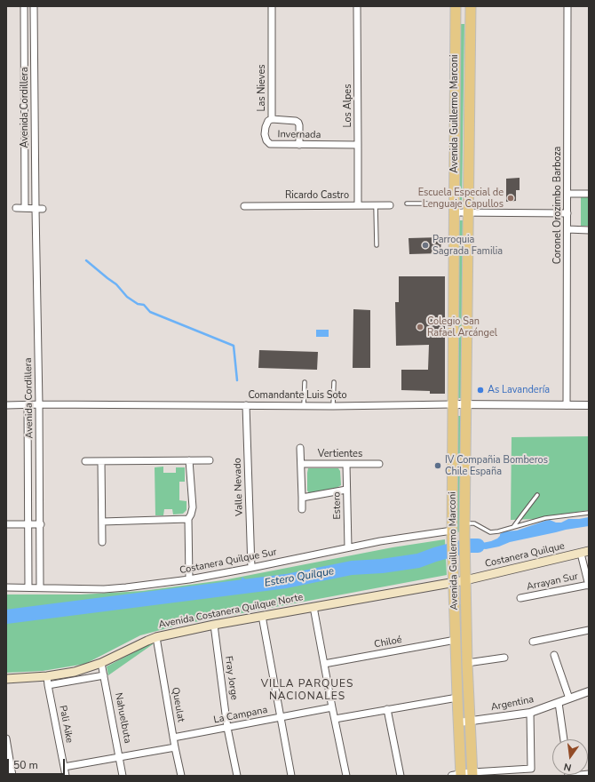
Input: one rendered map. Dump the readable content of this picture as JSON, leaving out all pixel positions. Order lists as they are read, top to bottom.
{
  "streets": {
    "main road": ["Avenida Guillermo Marconi", "Costanera Quilque", "Avenida Costanera Quilque Norte"],
    "street": [
      "Las Nieves",
      "Los Alpes",
      "Avenida Cordillera",
      "Invernada",
      "Ricardo Castro",
      "Coronel Orozimbo Barboza",
      "Comandante Luis Soto",
      "Vertientes",
      "Valle Nevado",
      "Estero",
      "Costanera Quilque Sur",
      "Arrayan Sur",
      "Chiloé",
      "Fray Jorge",
      "Argentina",
      "Queulat",
      "La Campana",
      "Nahuelbuta",
      "Pali Aike"
    ]
  },
  "crossings": [
    ["Las Nieves", "Invernada"],
    ["Los Alpes", "Invernada"],
    ["Los Alpes", "Ricardo Castro"],
    ["Avenida Cordillera", "Comandante Luis Soto"],
    ["Avenida Cordillera", "Costanera Quilque Sur"],
    ["Avenida Guillermo Marconi", "Comandante Luis Soto"],
    ["Avenida Guillermo Marconi", "Costanera Quilque"],
    ["Avenida Guillermo Marconi", "Costanera Quilque Sur"],
    ["Avenida Guillermo Marconi", "Avenida Costanera Quilque Norte"],
    ["Avenida Guillermo Marconi", "Chiloé"],
    ["Avenida Guillermo Marconi", "Argentina"],
    ["Coronel Orozimbo Barboza", "Comandante Luis Soto"],
    ["Comandante Luis Soto", "Valle Nevado"],
    ["Vertientes", "Estero"],
    ["Valle Nevado", "Costanera Quilque Sur"],
    ["Estero", "Costanera Quilque Sur"],
    ["Costanera Quilque", "Avenida Costanera Quilque Norte"],
    ["Avenida Costanera Quilque Norte", "Fray Jorge"],
    ["Avenida Costanera Quilque Norte", "Queulat"],
    ["Avenida Costanera Quilque Norte", "Nahuelbuta"],
    ["Avenida Costanera Quilque Norte", "Pali Aike"],
    ["Fray Jorge", "La Campana"],
    ["Queulat", "La Campana"]
  ],
  "districts": ["VILLA PARQUES NACIONALES"],
  "water": ["Estero Quilque"],
  "places": [
    "Escuela Especial de Lenguaje Capullos",
    "Parroquia Sagrada Familia",
    "Colegio San Rafael Arcángel",
    "As Lavandería",
    "IV Compañia Bomberos Chile España"
  ],
  "scale_bar": "50 m",
  "north": "bottom"
}
